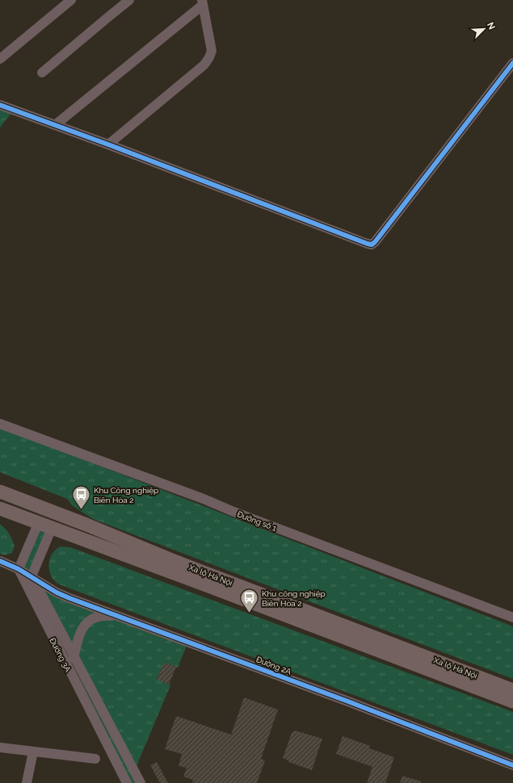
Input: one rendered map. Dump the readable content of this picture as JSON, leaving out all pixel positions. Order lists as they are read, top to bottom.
{
  "streets": {
    "highway": ["Xa lộ Hà Nội"],
    "street": ["Đường số 1", "Đường 3A", "Đường 2A"]
  },
  "crossings": [
    ["Đường 3A", "Đường 2A"]
  ],
  "places": {
    "bus stop": ["Khu Công nghiệp Biên Hòa 2", "Khu công nghiệp Biên Hòa 2"]
  },
  "north": "top right"
}
